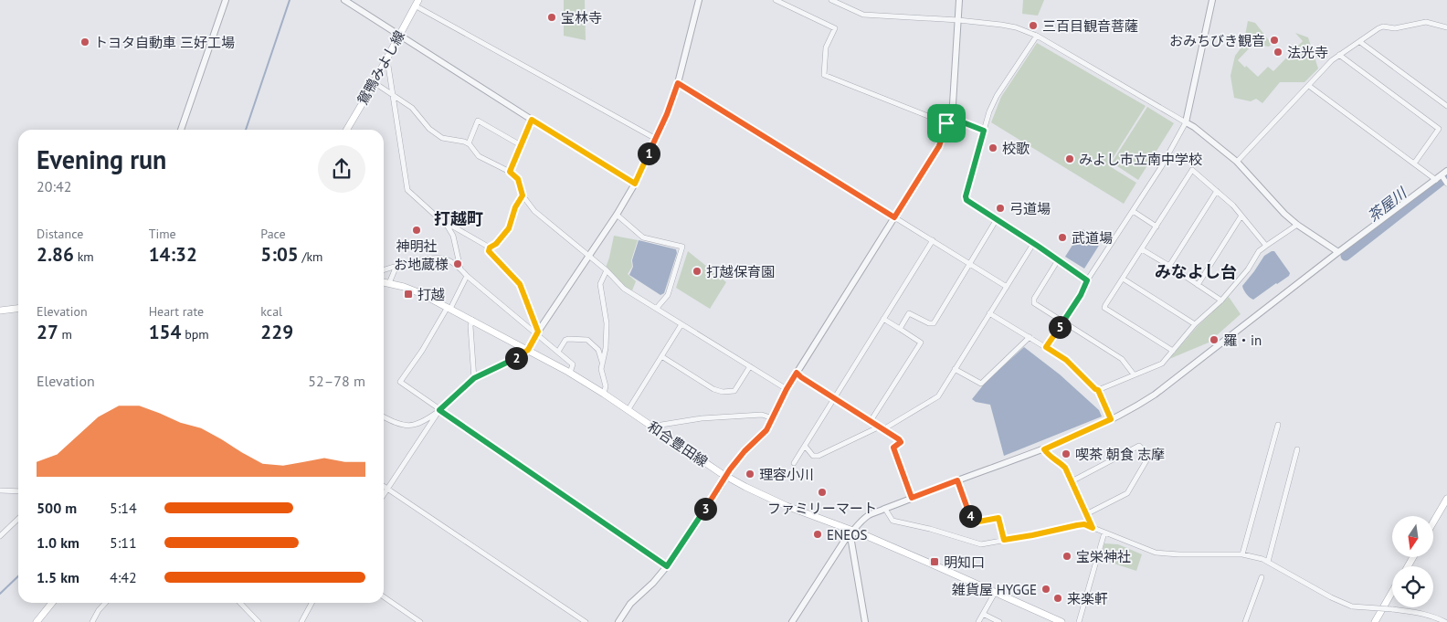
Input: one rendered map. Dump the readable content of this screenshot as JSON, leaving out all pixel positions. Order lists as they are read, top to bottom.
{
  "streets": {
    "main road": ["鴛鴨みよし線", "和合豊田線"]
  },
  "districts": ["打越町", "みなよし台"],
  "water": ["茶屋川"],
  "places": {
    "other": [
      "宝林寺",
      "三百目観音菩薩",
      "おみちびき観音",
      "トヨタ自動車 三好工場",
      "法光寺",
      "校歌",
      "みよし市立南中学校",
      "弓道場",
      "神明社",
      "武道場",
      "お地蔵様",
      "打越保育園",
      "羅・in",
      "喫茶 朝食 志摩",
      "理容小川",
      "ファミリーマート",
      "ENEOS",
      "宝栄神社",
      "雑貨屋 HYGGE",
      "来楽軒"
    ],
    "transit": ["打越", "明知口"]
  },
  "north": "bottom",
  "page": {
    "heading": ["Evening run", "20:42"],
    "pins": [
      "1",
      "5",
      "2",
      "3",
      "4"
    ],
    "stats": [
      ["Distance", "2.86 km"],
      ["Time", "14:32"],
      ["Pace", "5:05 /km"],
      ["Elevation", "27 m"],
      ["Heart rate", "154 bpm"],
      ["kcal", "229"]
    ],
    "chart": ["Elevation", "52–78 m"],
    "list": [
      {
        "name": "500 m",
        "note": "5:14"
      },
      {
        "name": "1.0 km",
        "note": "5:11"
      },
      {
        "name": "1.5 km",
        "note": "4:42"
      }
    ]
  }
}
